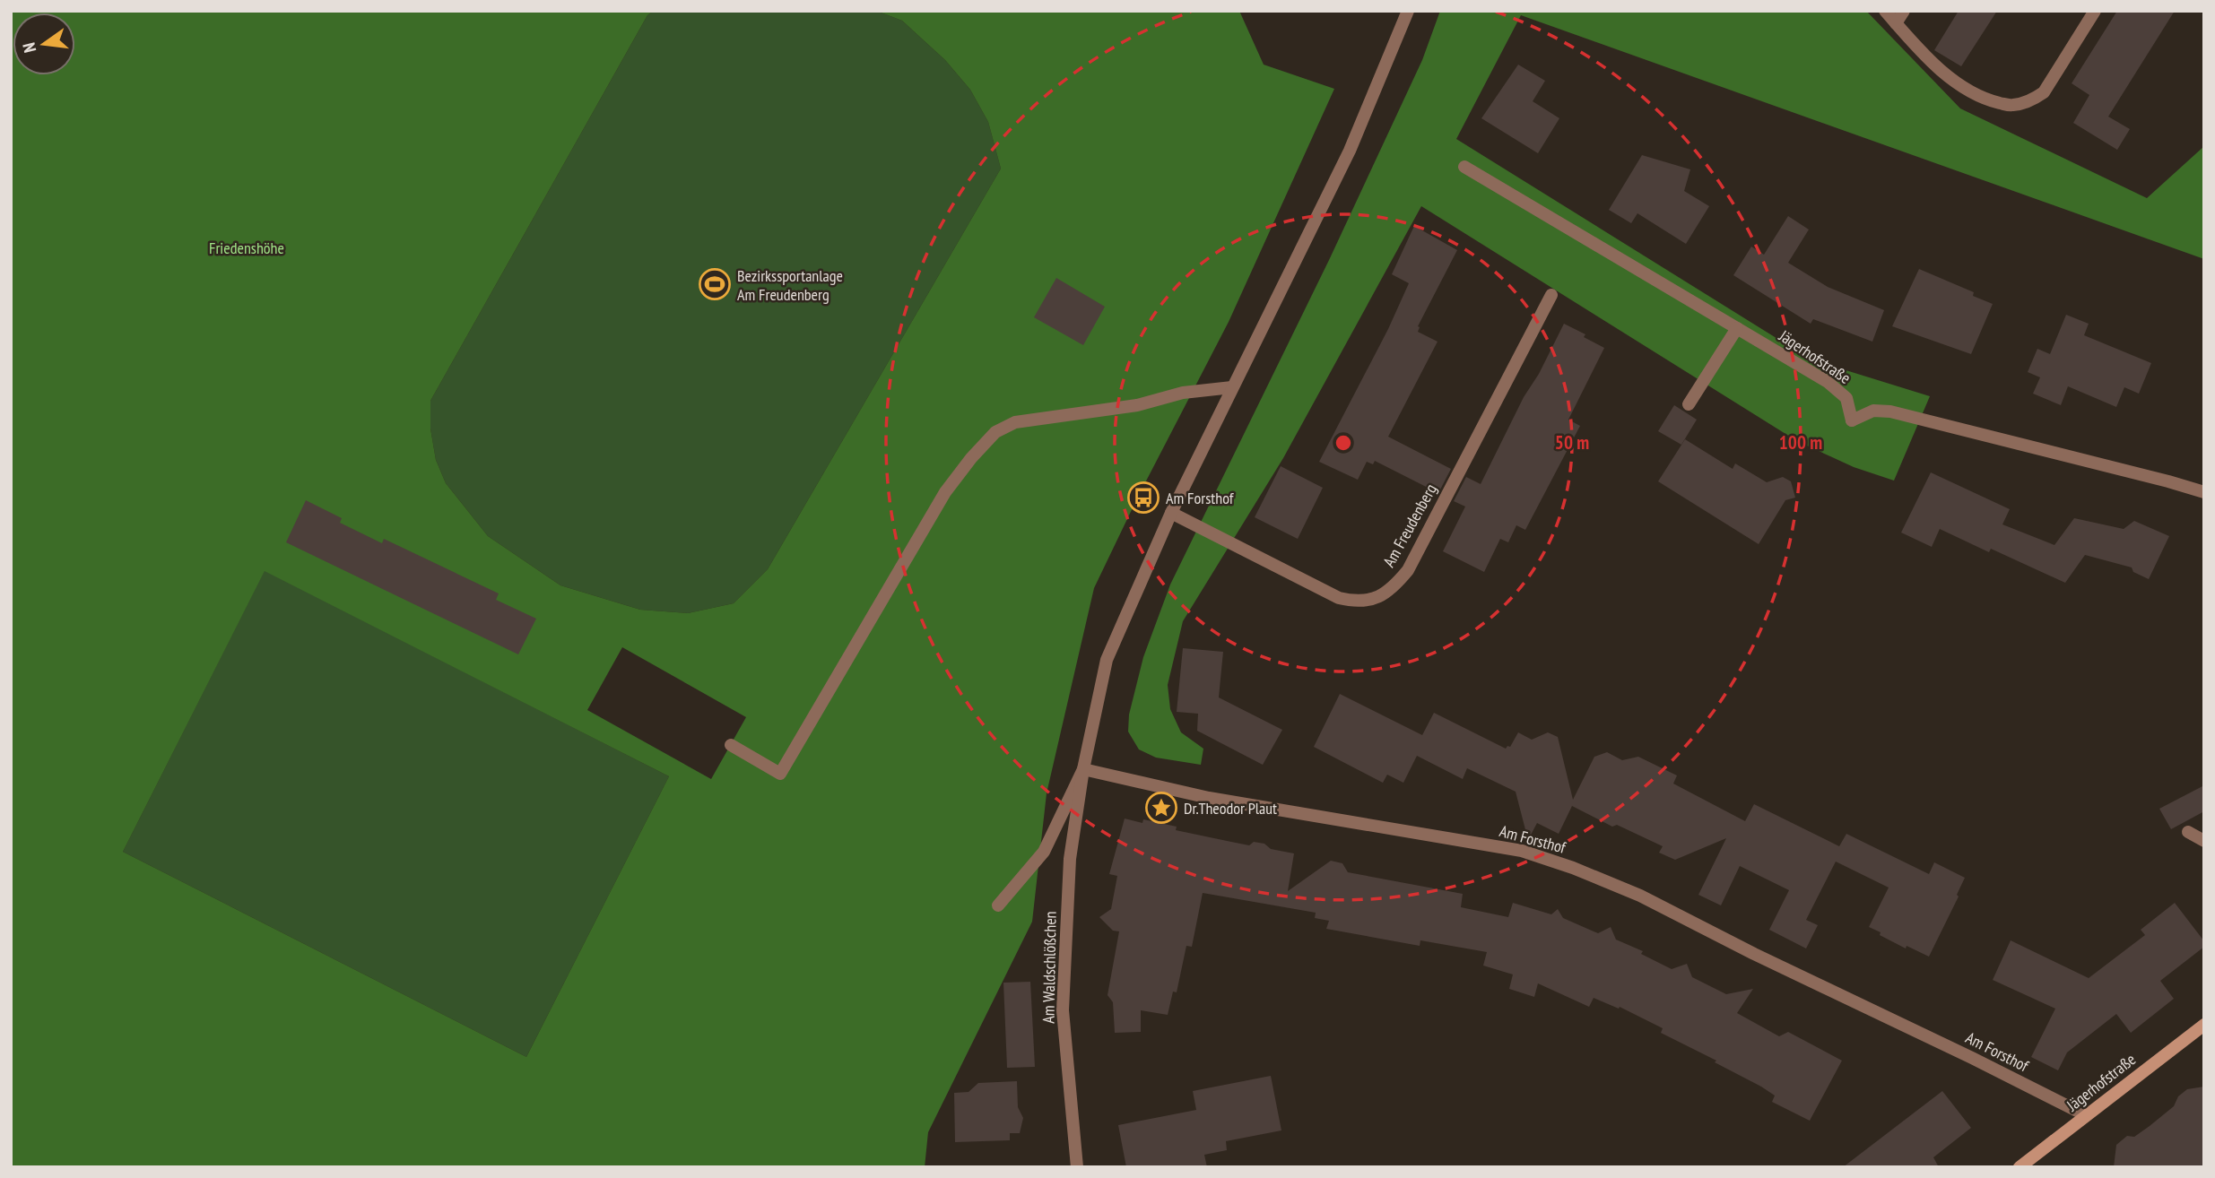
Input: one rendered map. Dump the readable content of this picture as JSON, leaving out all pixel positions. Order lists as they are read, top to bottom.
{
  "streets": {
    "main road": ["Jägerhofstraße"],
    "street": ["Am Freudenberg", "Am Forsthof", "Am Waldschlößchen"]
  },
  "crossings": [
    ["Jägerhofstraße", "Am Forsthof"],
    ["Am Forsthof", "Am Waldschlößchen"]
  ],
  "parks": ["Friedenshöhe"],
  "places": {
    "sports": ["Bezirkssportanlage Am Freudenberg"],
    "bus stop": ["Am Forsthof"],
    "place": ["Dr.Theodor Plaut"]
  },
  "north": "left",
  "rings": ["50 m", "100 m"]
}
